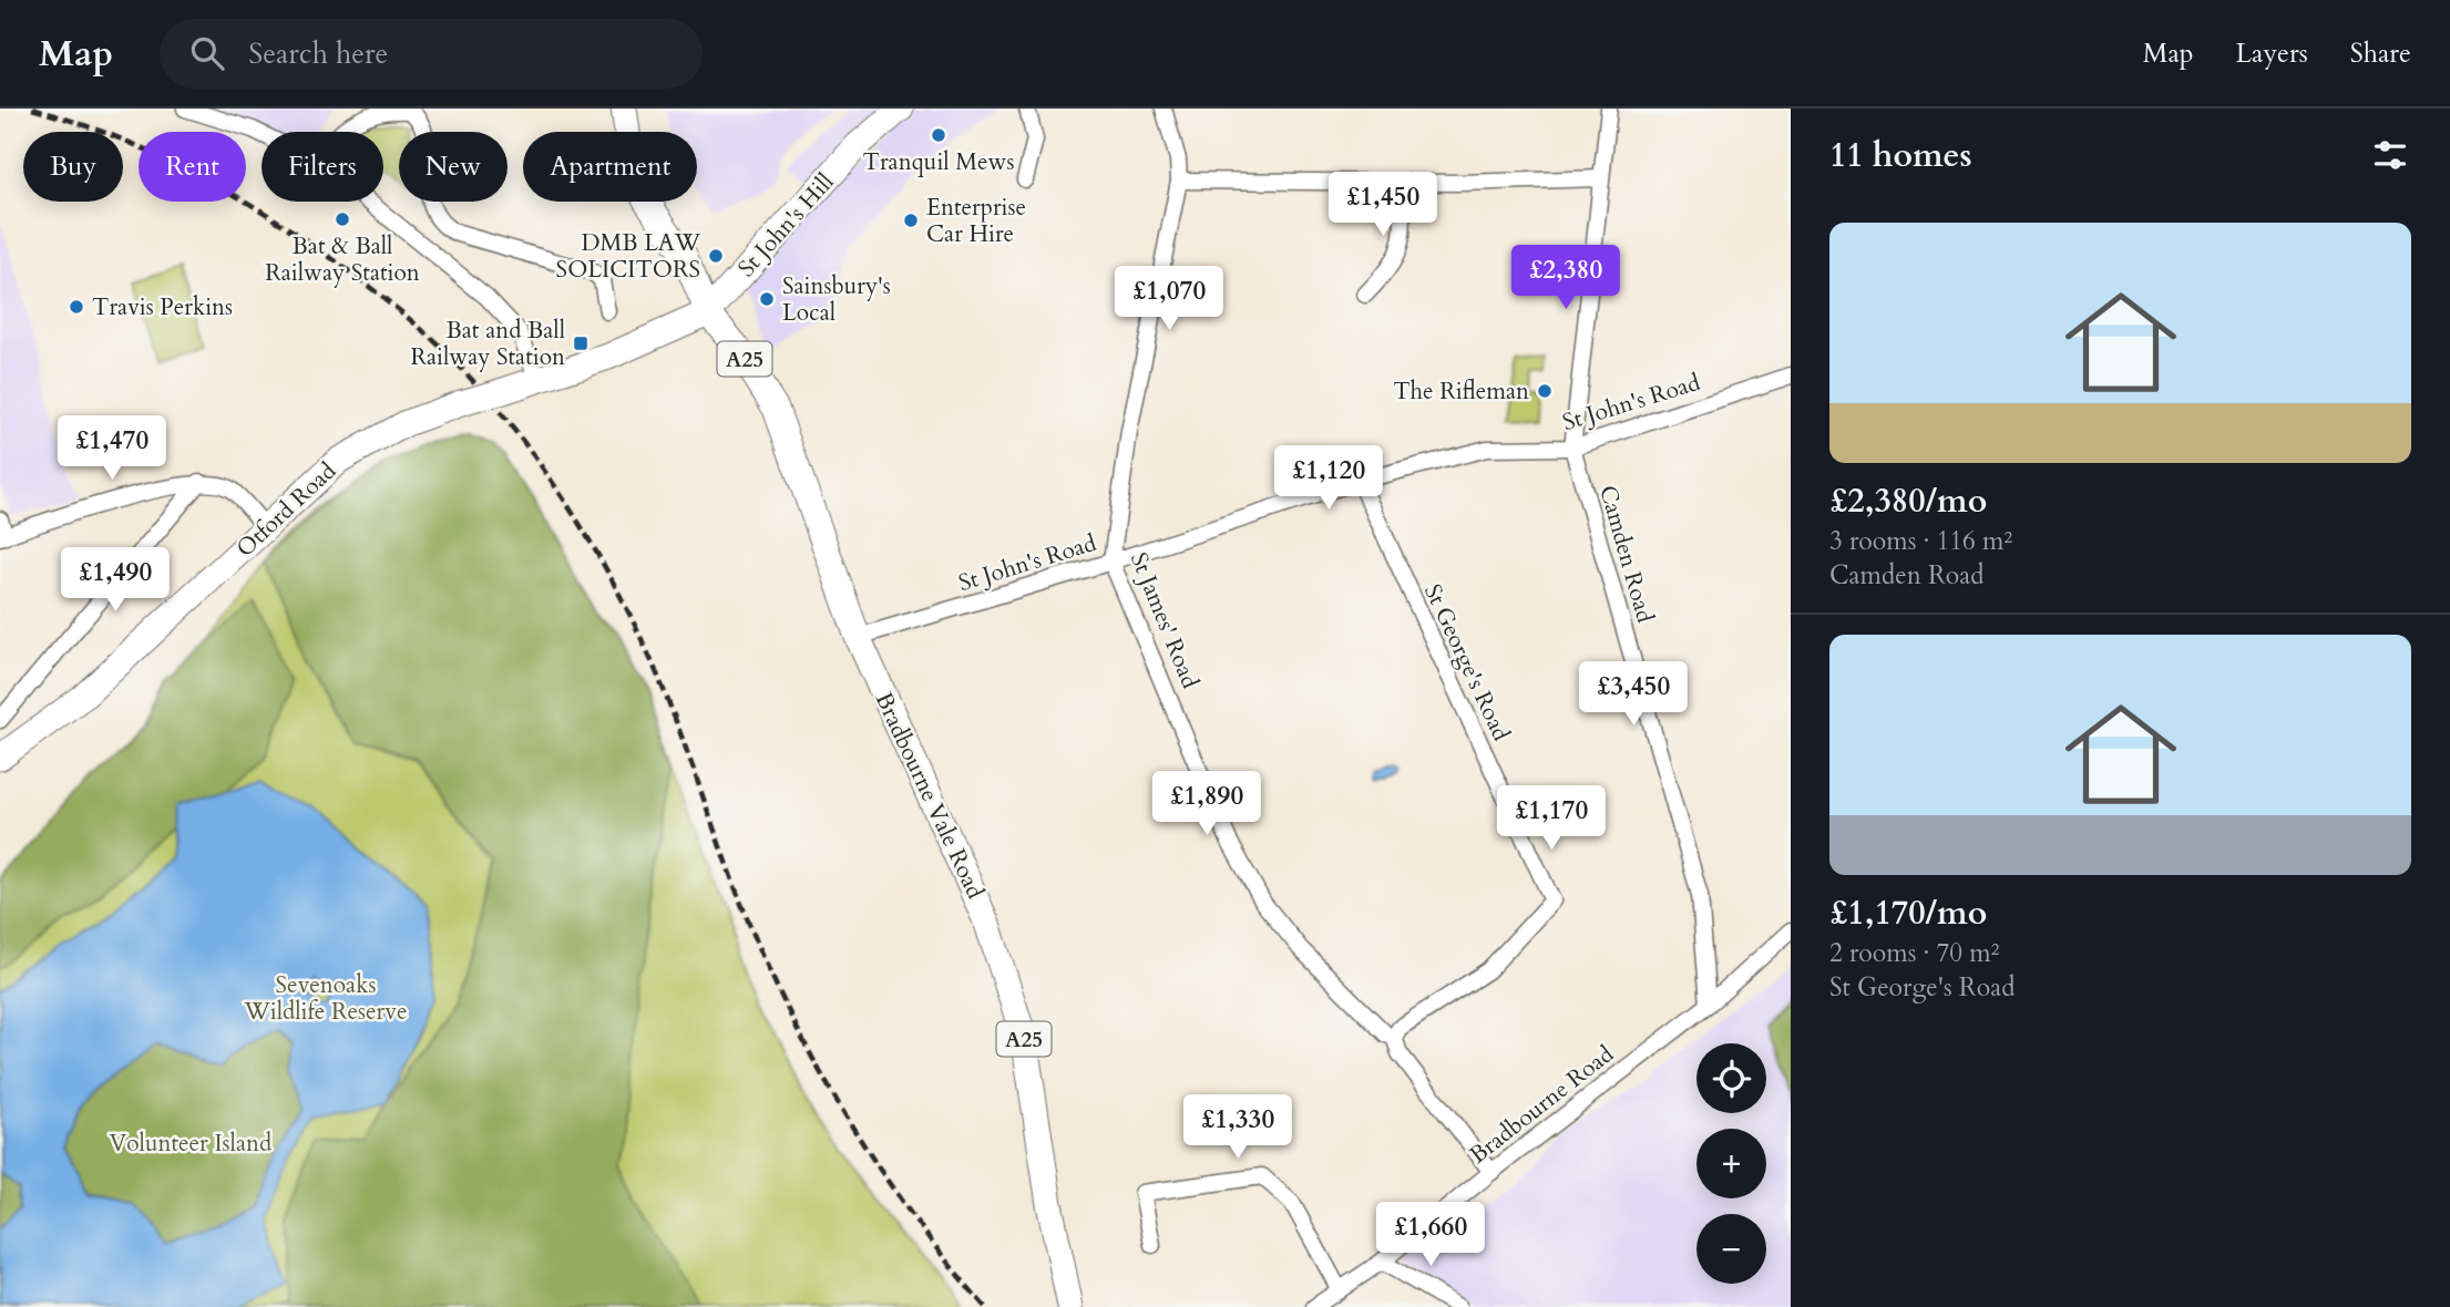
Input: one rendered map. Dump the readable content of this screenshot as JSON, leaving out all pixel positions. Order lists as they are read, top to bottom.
{
  "streets": {
    "main road": [
      "St John's Hill",
      "A25",
      "Otford Road",
      "Bradbourne Vale Road"
    ],
    "street": [
      "St John's Road",
      "Camden Road",
      "St James' Road",
      "St George's Road",
      "Bradbourne Road"
    ]
  },
  "crossings": [
    ["St John's Hill", "A25"],
    ["St John's Hill", "Otford Road"],
    ["St John's Hill", "Bradbourne Vale Road"],
    ["A25", "Otford Road"],
    ["A25", "Bradbourne Vale Road"],
    ["St John's Road", "Camden Road"],
    ["St John's Road", "St James' Road"],
    ["St John's Road", "St George's Road"],
    ["St John's Road", "Bradbourne Vale Road"],
    ["Otford Road", "Bradbourne Vale Road"],
    ["Camden Road", "Bradbourne Road"],
    ["St James' Road", "St George's Road"]
  ],
  "parks": ["Sevenoaks Wildlife Reserve", "Volunteer Island"],
  "places": {
    "other": [
      "Tranquil Mews",
      "Bat & Ball Railway Station",
      "Enterprise Car Hire",
      "DMB LAW SOLICITORS",
      "Sainsbury's Local",
      "Travis Perkins",
      "The Rifleman"
    ],
    "transit": ["Bat and Ball Railway Station"]
  },
  "page": {
    "header": "Map",
    "search": "Search here",
    "nav": ["Map", "Layers", "Share"],
    "heading": "11 homes",
    "chip": [
      "Buy",
      "Rent",
      "Filters",
      "New",
      "Apartment"
    ],
    "price": [
      "£1,450",
      "£2,380",
      "£1,070",
      "£1,470",
      "£1,120",
      "£1,490",
      "£3,450",
      "£1,890",
      "£1,170",
      "£1,330",
      "£1,660"
    ],
    "list": [
      {
        "name": "£2,380/mo",
        "note": "3 rooms · 116 m² · Camden Road"
      },
      {
        "name": "£1,170/mo",
        "note": "2 rooms · 70 m² · St George's Road"
      }
    ],
    "map_buttons": ["+", "−"]
  }
}
